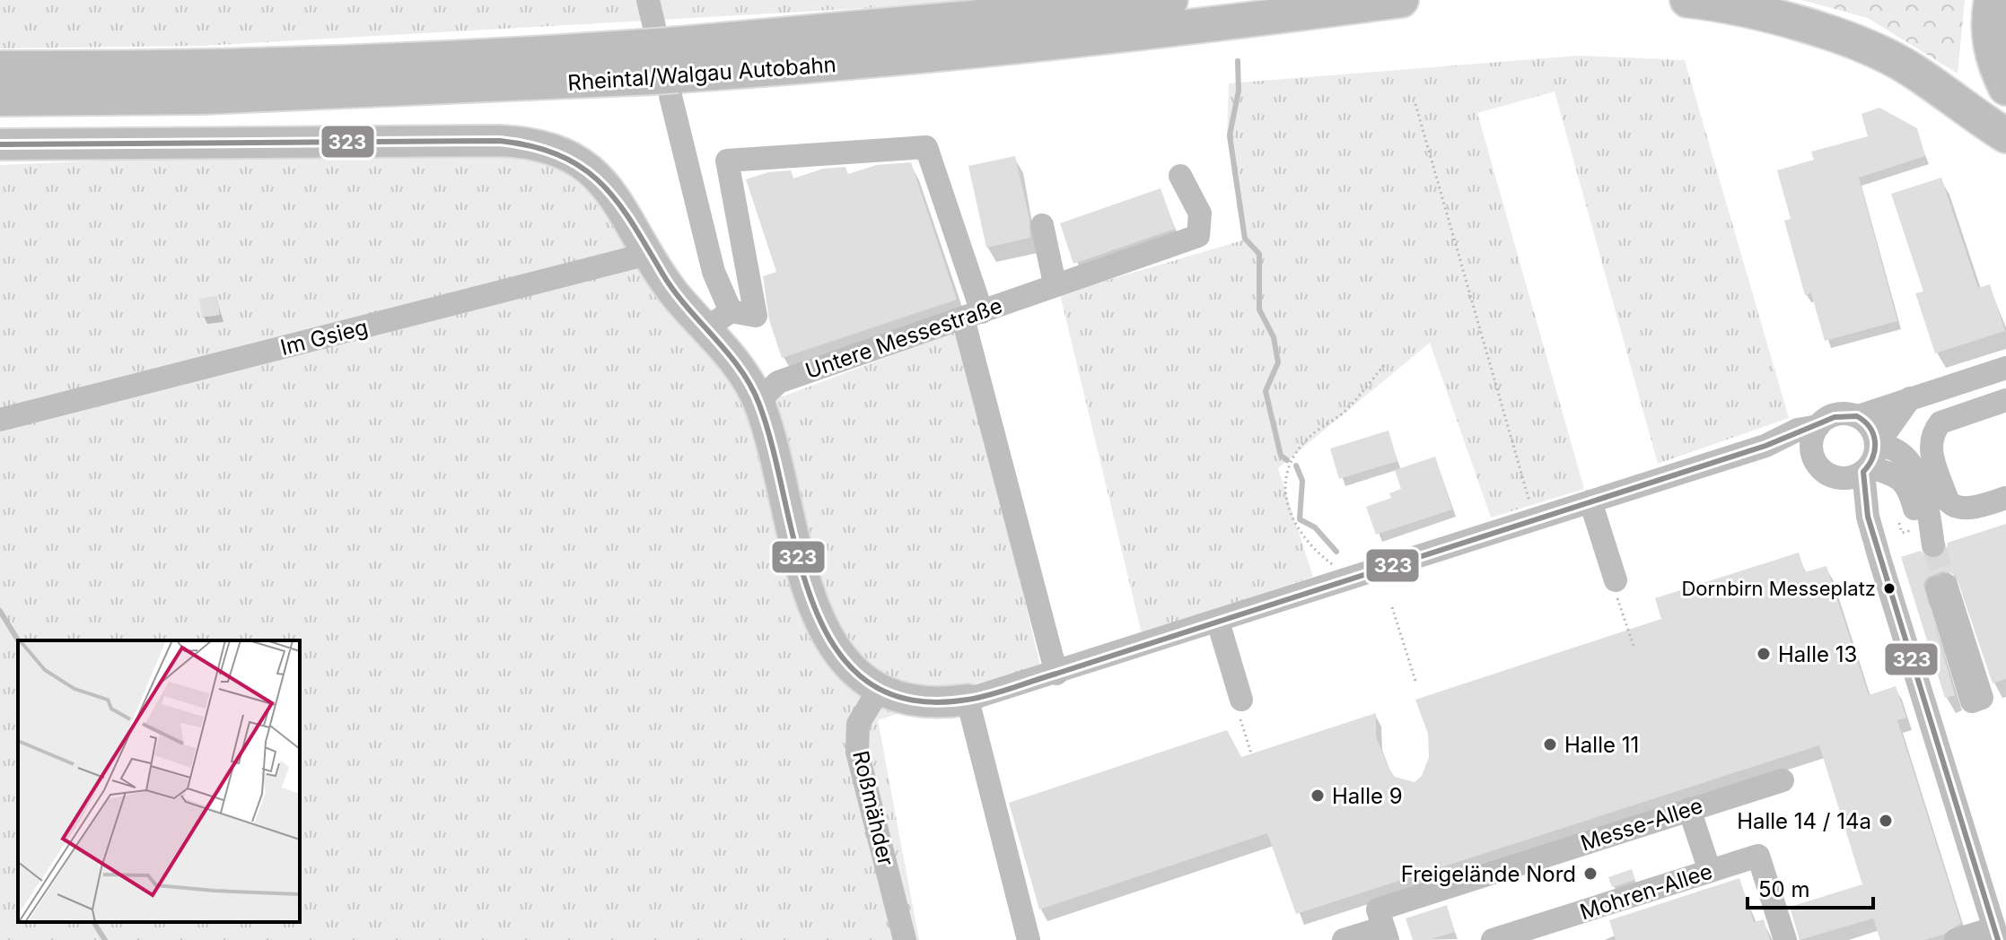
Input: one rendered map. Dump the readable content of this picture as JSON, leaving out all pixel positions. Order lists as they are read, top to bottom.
{
  "streets": {
    "highway": ["Rheintal/Walgau Autobahn"],
    "street": [
      "Im Gsieg",
      "Untere Messestraße",
      "Roßmähder",
      "Messe-Allee",
      "Mohren-Allee"
    ]
  },
  "places": [
    "Dornbirn Messeplatz",
    "Halle 13",
    "Halle 11",
    "Halle 9",
    "Halle 14 / 14a",
    "Freigelände Nord"
  ],
  "lines": ["transit line 323"],
  "scale_bar": "50 m"
}
